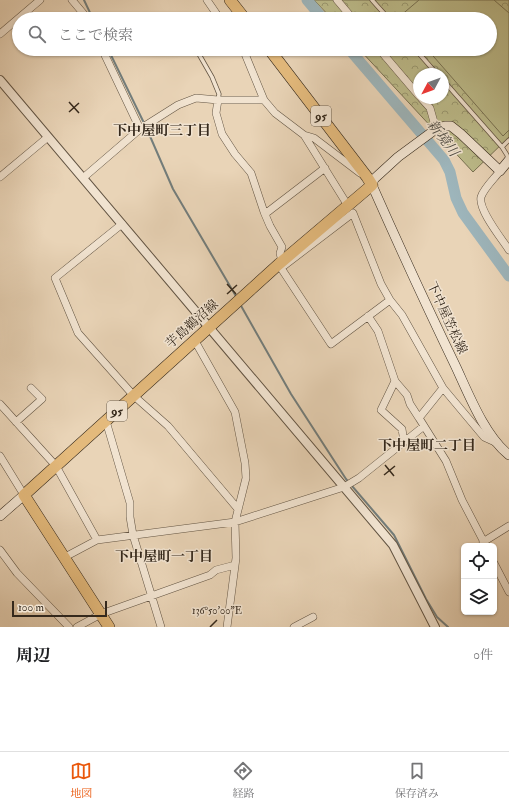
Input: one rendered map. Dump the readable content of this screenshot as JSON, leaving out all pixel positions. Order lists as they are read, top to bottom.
{
  "streets": {
    "main road": ["95", "下中屋笠松線", "芋島鵜沼線"]
  },
  "crossings": [
    ["95", "下中屋笠松線"],
    ["95", "芋島鵜沼線"],
    ["下中屋笠松線", "芋島鵜沼線"]
  ],
  "districts": ["下中屋町三丁目", "下中屋町二丁目", "下中屋町一丁目"],
  "water": ["新境川"],
  "scale_bar": "100 m",
  "north": "bottom left",
  "page": {
    "search": "ここで検索",
    "scale": "100 m",
    "heading": ["周辺", "0件"],
    "nav": ["地図", "経路", "保存済み"]
  },
  "coordinates": ["136°50'00\"E"]
}
